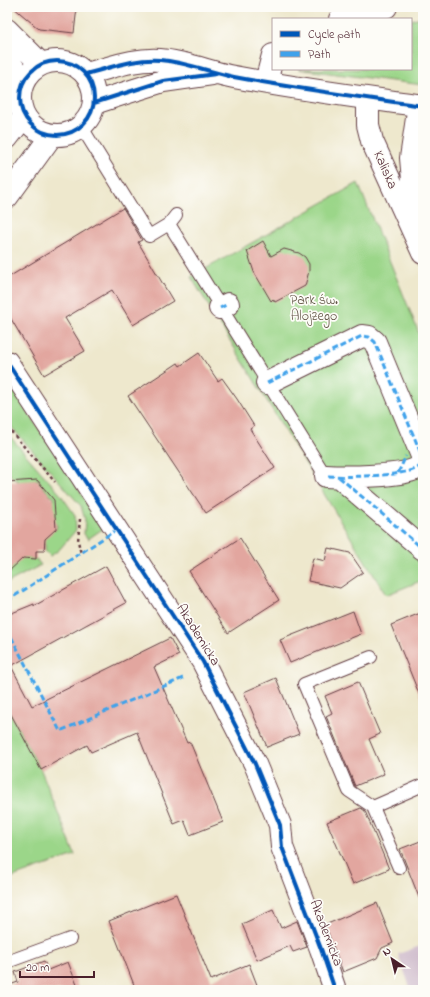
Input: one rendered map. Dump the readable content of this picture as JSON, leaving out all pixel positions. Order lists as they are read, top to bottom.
{
  "streets": {
    "street": ["Kaliska", "Akademicka"]
  },
  "parks": ["Park św. Alojzego"],
  "legend": ["Cycle path", "Path"],
  "scale_bar": "20 m",
  "north": "top left"
}
